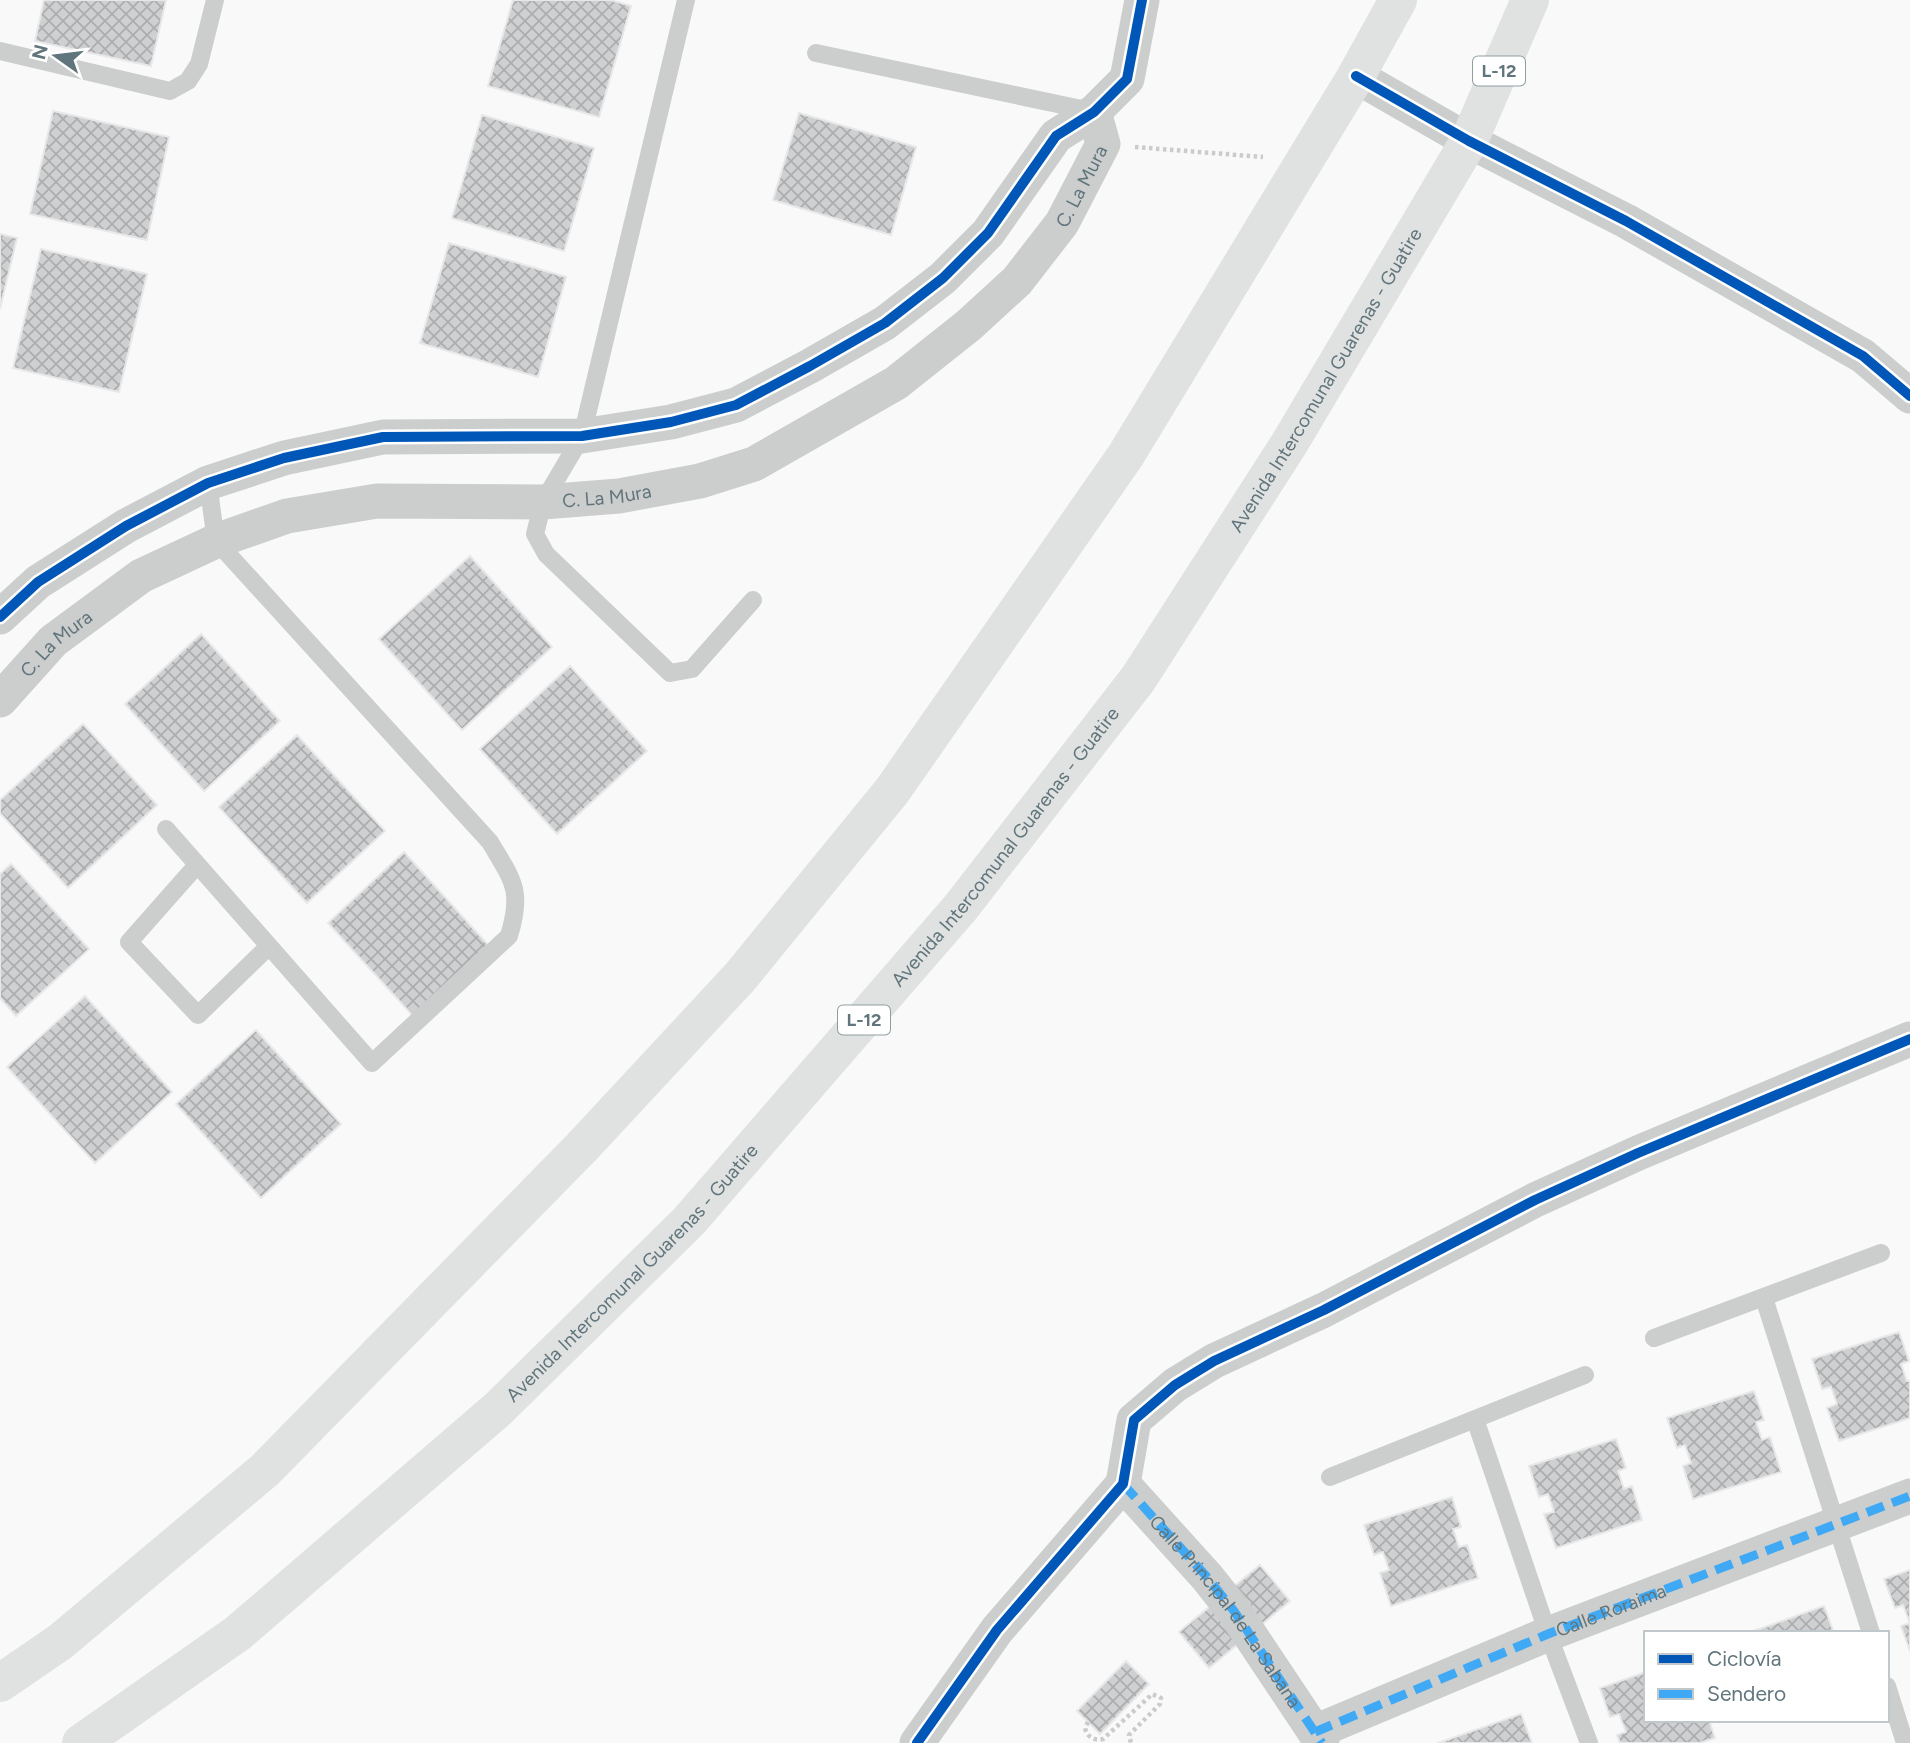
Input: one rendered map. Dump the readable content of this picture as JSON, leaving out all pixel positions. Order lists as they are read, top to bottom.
{
  "streets": {
    "highway": ["L-12", "Avenida Intercomunal Guarenas - Guatire"],
    "street": ["C. La Mura", "Calle Roraima", "Calle Principal de La Sabana"]
  },
  "crossings": [
    ["Calle Roraima", "Calle Principal de La Sabana"]
  ],
  "legend": ["Ciclovía", "Sendero"],
  "north": "left"
}
